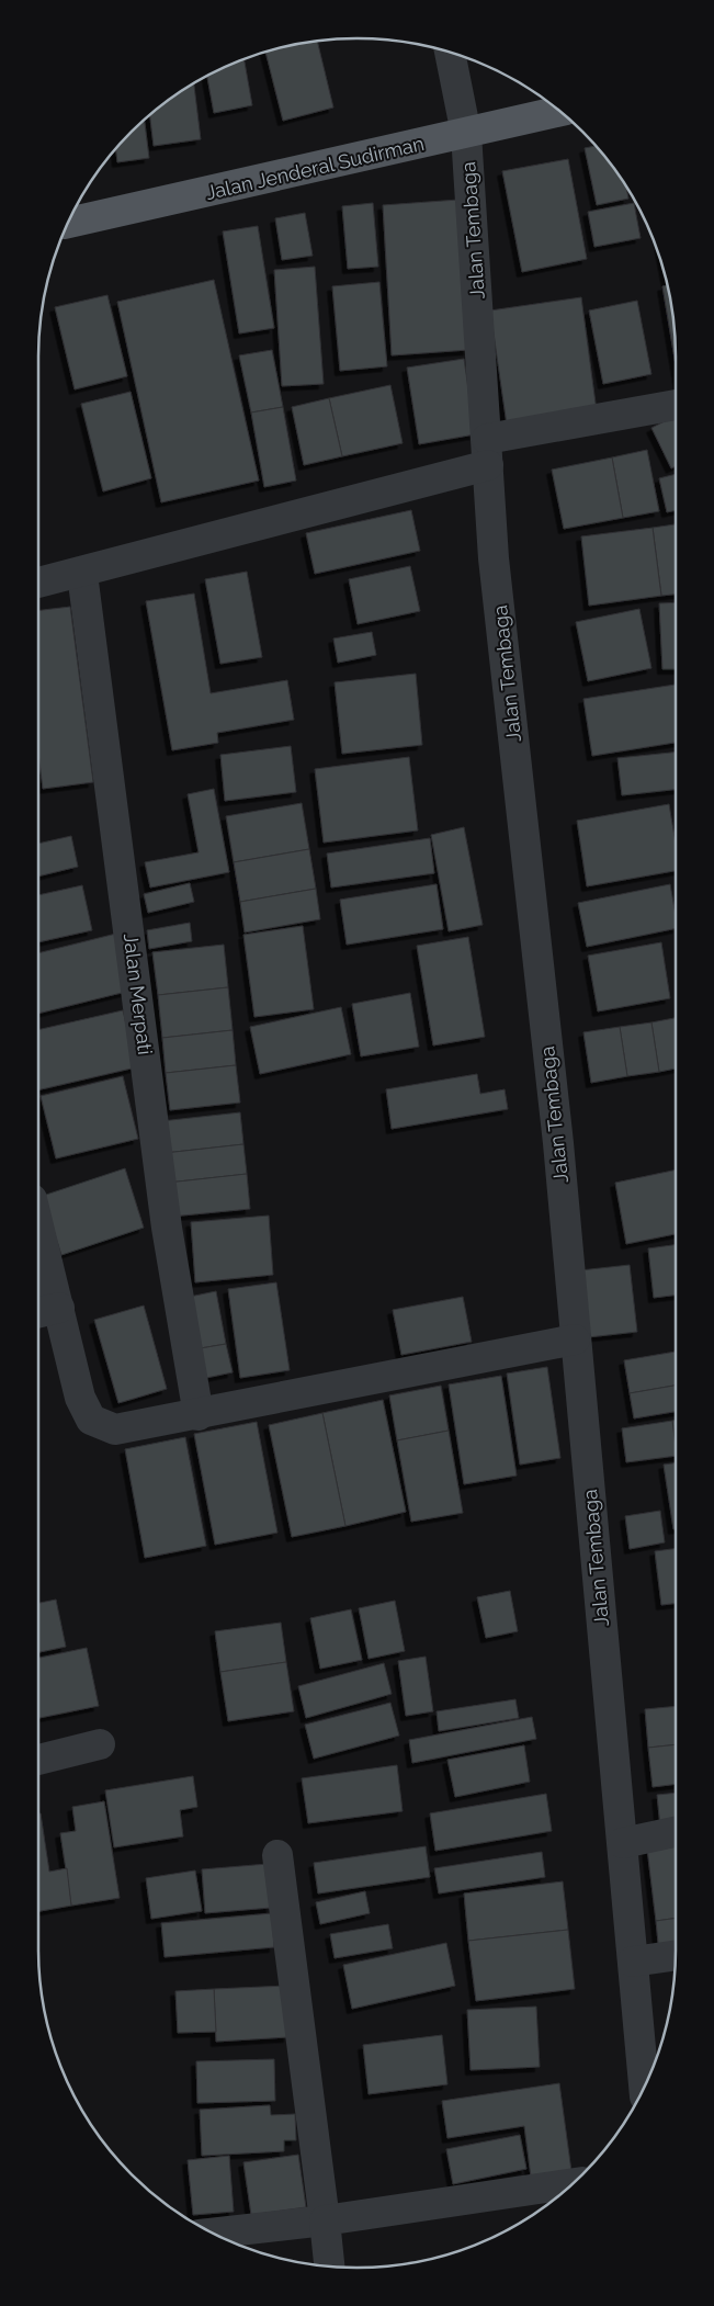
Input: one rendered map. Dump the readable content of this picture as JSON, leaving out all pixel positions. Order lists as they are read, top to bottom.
{
  "streets": {
    "main road": ["Jalan Jenderal Sudirman"],
    "street": ["Jalan Tembaga", "Jalan Merpati"]
  },
  "crossings": [
    ["Jalan Jenderal Sudirman", "Jalan Tembaga"]
  ]
}
